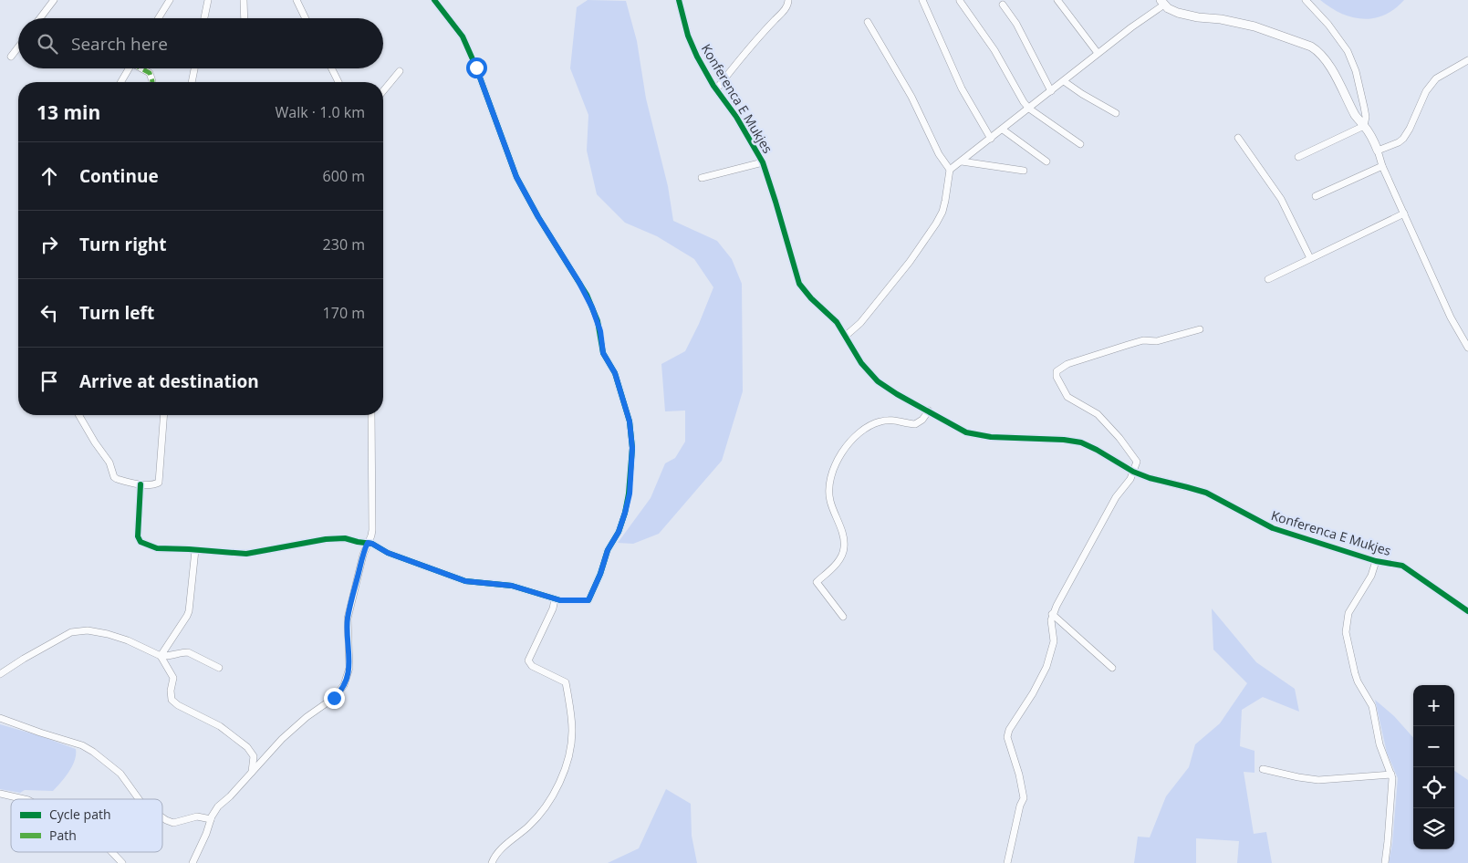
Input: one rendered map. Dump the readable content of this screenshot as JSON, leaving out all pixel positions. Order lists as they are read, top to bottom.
{
  "streets": {
    "street": ["Konferenca E Mukjes"]
  },
  "legend": ["Cycle path", "Path"],
  "page": {
    "search": "Search here",
    "heading": ["13 min", "Walk · 1.0 km"],
    "list": [
      ["Continue", "600 m"],
      ["Turn right", "230 m"],
      ["Turn left", "170 m"],
      "Arrive at destination"
    ],
    "map_buttons": ["+", "−"]
  }
}
